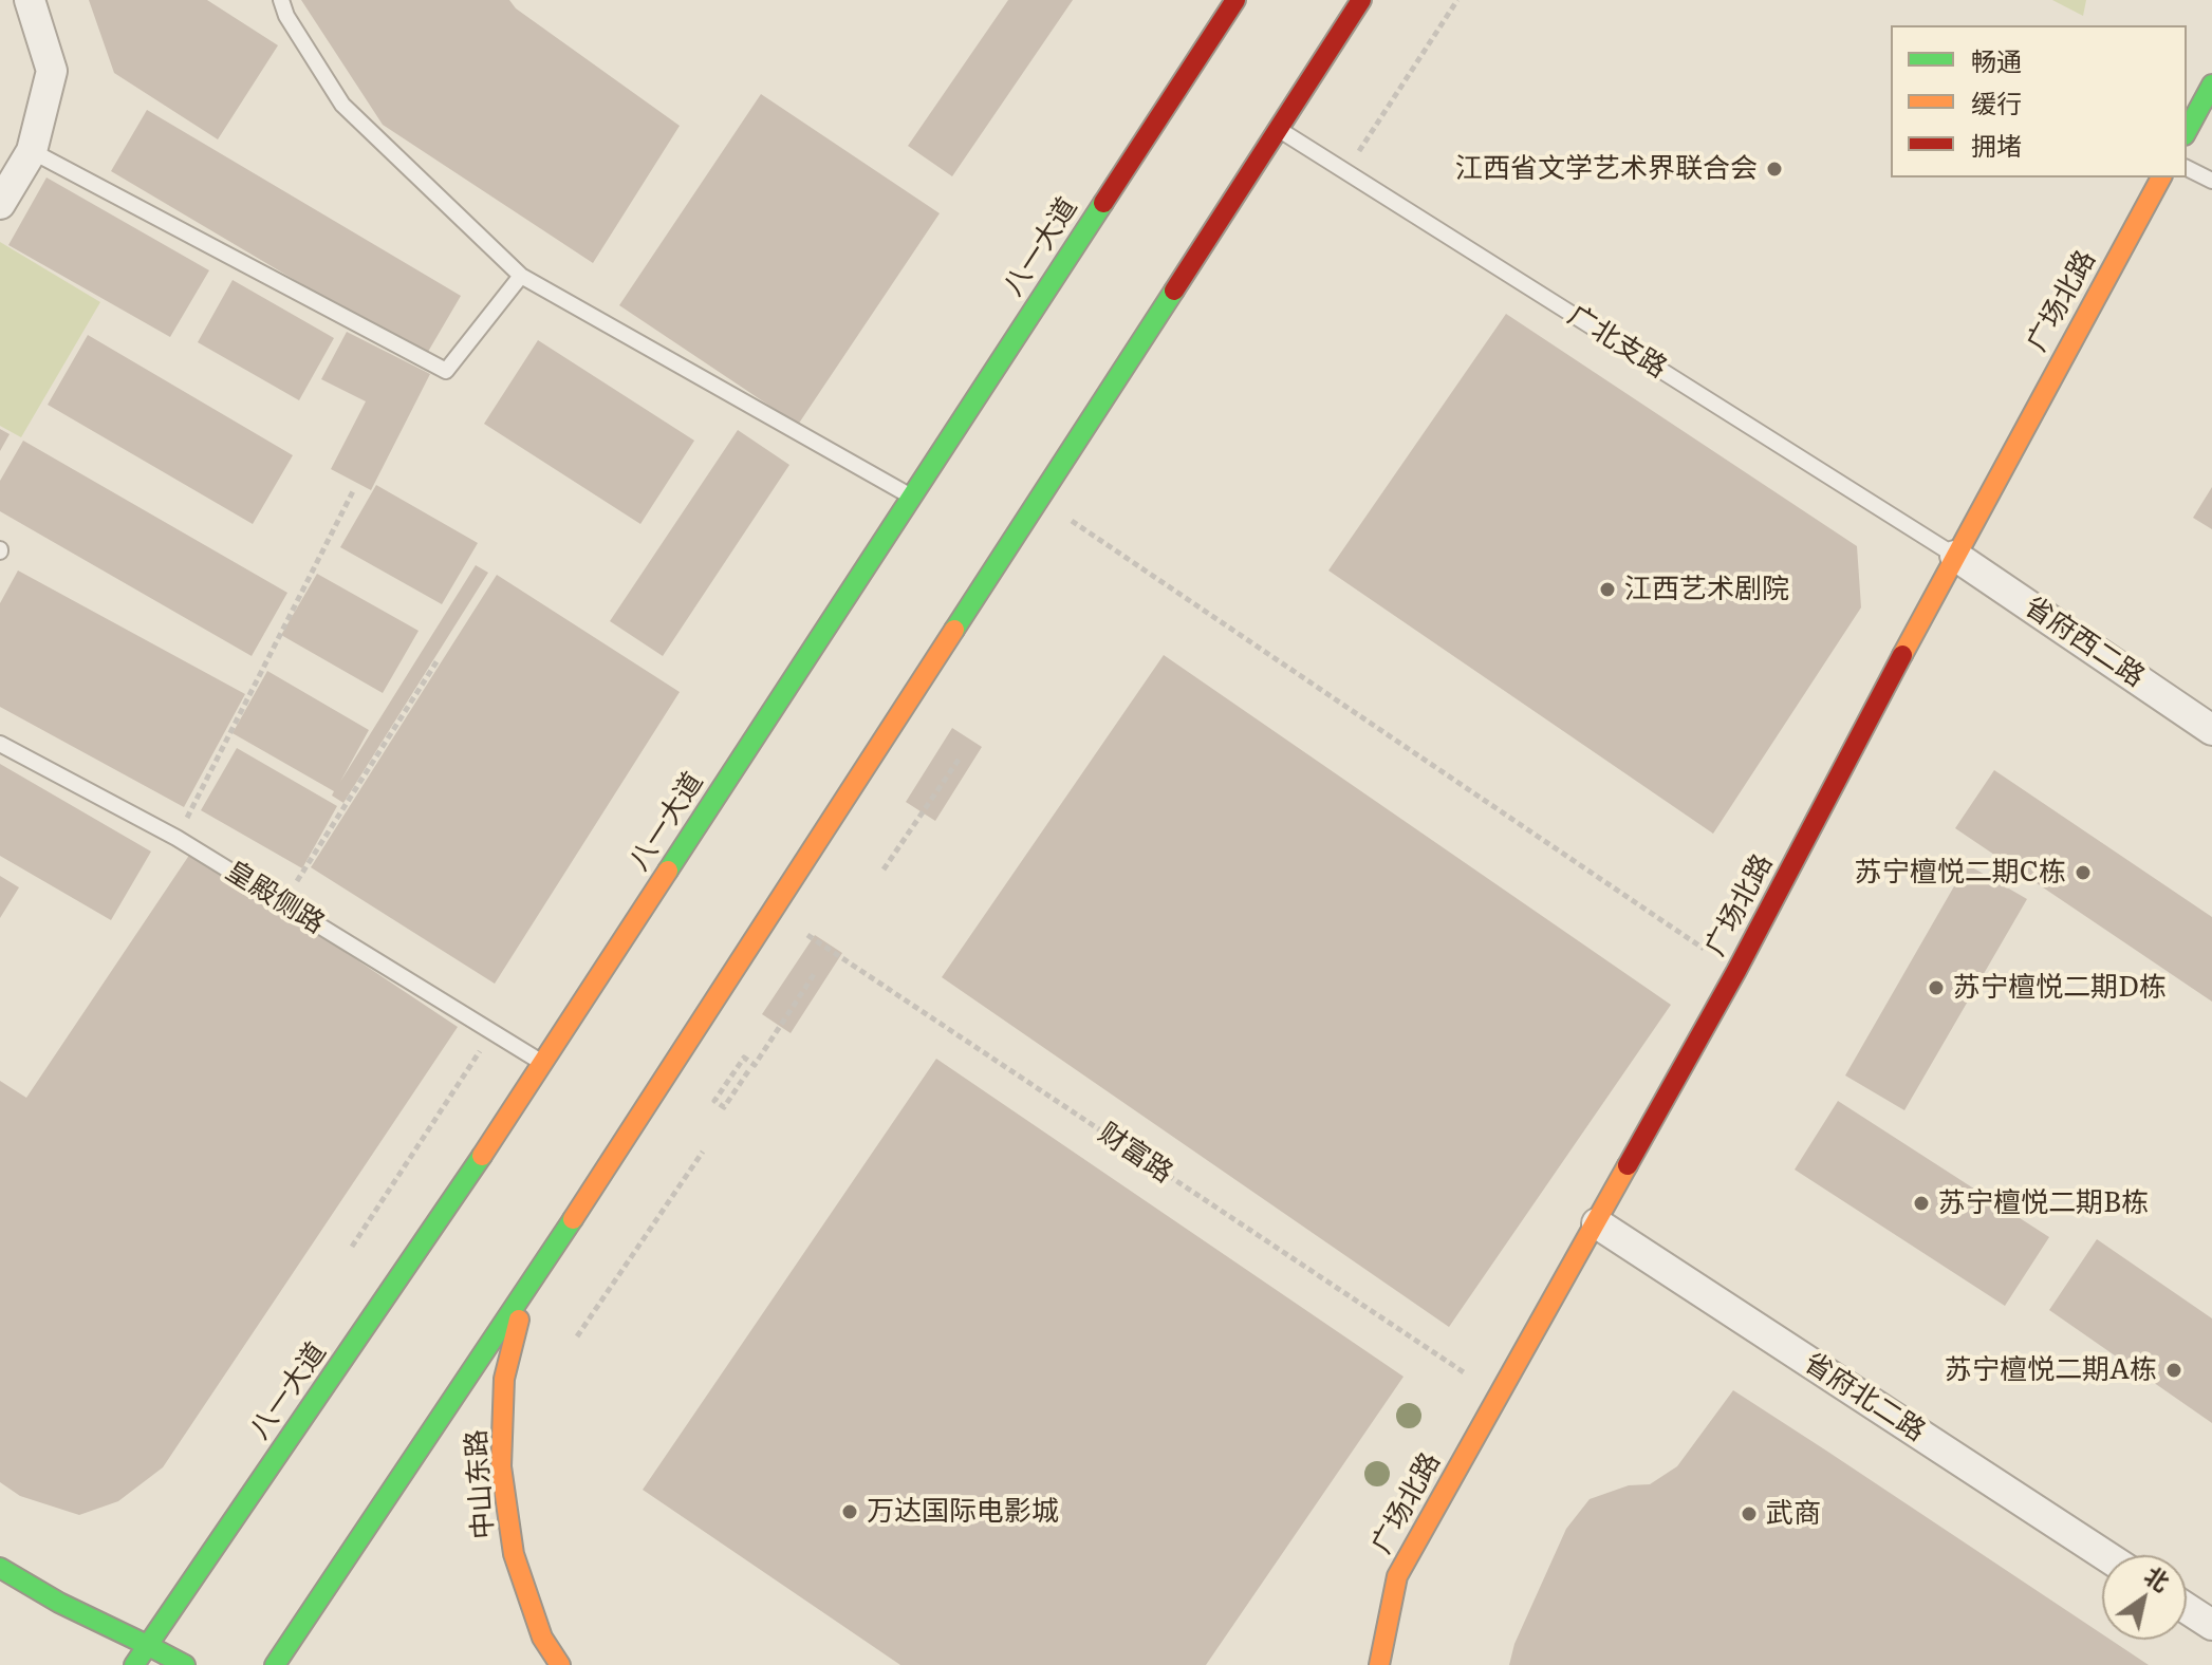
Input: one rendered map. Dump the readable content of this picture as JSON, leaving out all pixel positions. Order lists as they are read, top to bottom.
{
  "streets": {
    "main road": ["八一大道", "广场北路", "中山东路"],
    "street": ["省府西二路", "省府北二路"],
    "lane": ["广北支路", "皇殿侧路"],
    "path": ["财富路"]
  },
  "crossings": [
    ["八一大道", "皇殿侧路"],
    ["广场北路", "广北支路"],
    ["广场北路", "省府西二路"],
    ["广场北路", "财富路"],
    ["广场北路", "省府北二路"],
    ["广北支路", "省府西二路"]
  ],
  "places": [
    "江西省文学艺术界联合会",
    "江西艺术剧院",
    "苏宁檀悦二期C栋",
    "苏宁檀悦二期D栋",
    "苏宁檀悦二期B栋",
    "苏宁檀悦二期A栋",
    "万达国际电影城",
    "武商"
  ],
  "legend": ["畅通", "缓行", "拥堵"],
  "north": "top right"
}
